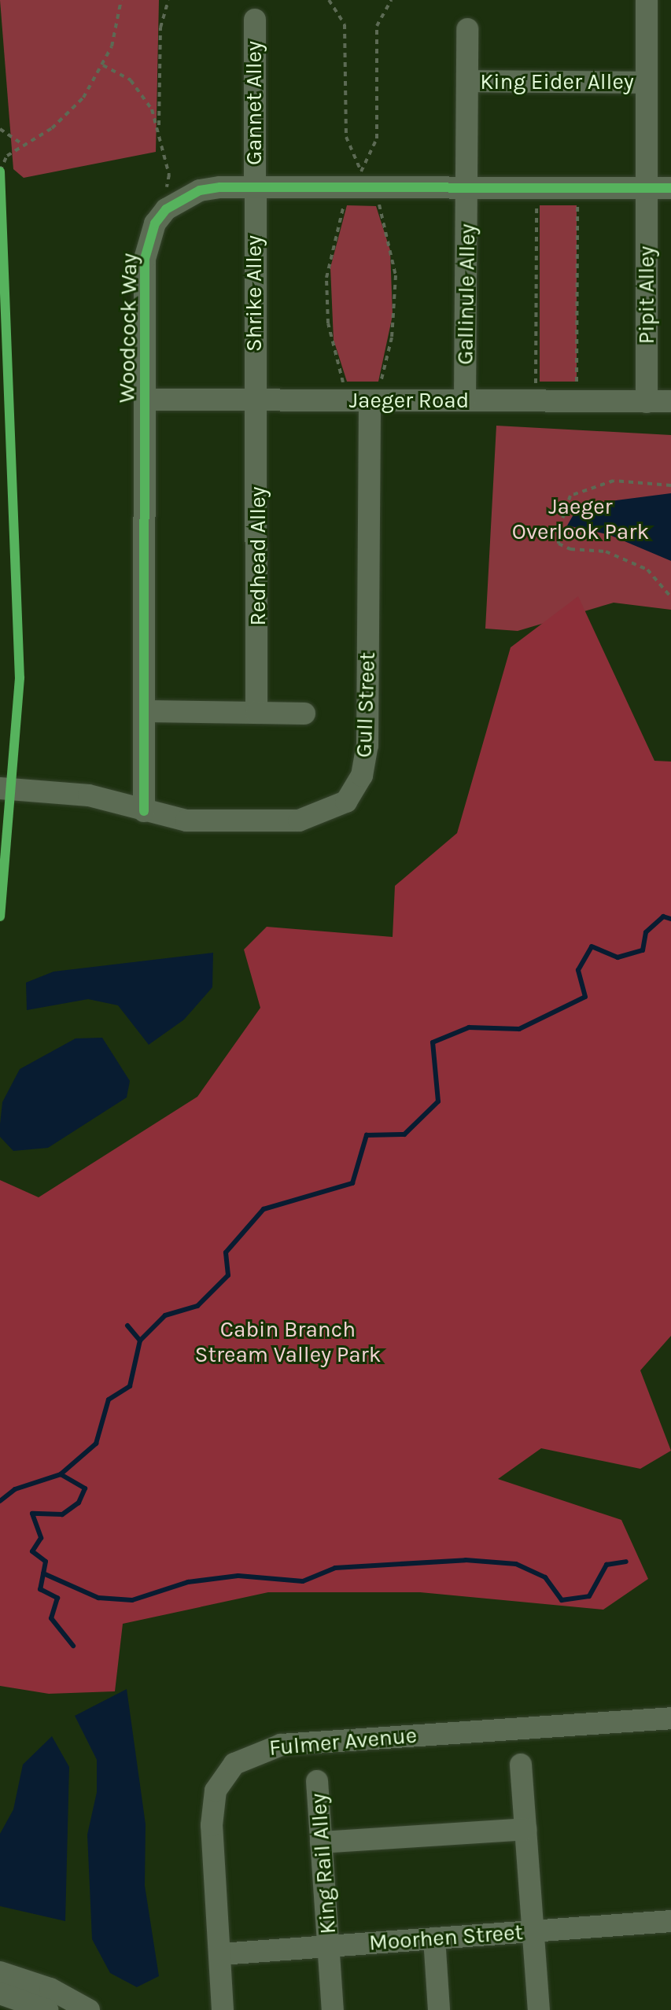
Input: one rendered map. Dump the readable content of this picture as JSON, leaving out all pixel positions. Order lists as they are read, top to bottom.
{
  "streets": {
    "street": [
      "King Eider Alley",
      "Gannet Alley",
      "Shrike Alley",
      "Gallinule Alley",
      "Pipit Alley",
      "Woodcock Way",
      "Jaeger Road",
      "Redhead Alley",
      "Gull Street",
      "Fulmer Avenue",
      "King Rail Alley",
      "Moorhen Street"
    ]
  },
  "crossings": [
    ["King Eider Alley", "Gallinule Alley"],
    ["King Eider Alley", "Pipit Alley"],
    ["King Eider Alley", "Woodcock Way"],
    ["Gannet Alley", "Shrike Alley"],
    ["Gannet Alley", "Woodcock Way"],
    ["Shrike Alley", "Woodcock Way"],
    ["Shrike Alley", "Jaeger Road"],
    ["Shrike Alley", "Redhead Alley"],
    ["Gallinule Alley", "Woodcock Way"],
    ["Gallinule Alley", "Jaeger Road"],
    ["Pipit Alley", "Woodcock Way"],
    ["Pipit Alley", "Jaeger Road"],
    ["Woodcock Way", "Jaeger Road"],
    ["Woodcock Way", "Gull Street"],
    ["Jaeger Road", "Redhead Alley"],
    ["Jaeger Road", "Gull Street"],
    ["Fulmer Avenue", "Moorhen Street"],
    ["King Rail Alley", "Moorhen Street"]
  ],
  "parks": ["Jaeger Overlook Park", "Cabin Branch Stream Valley Park"]
}
